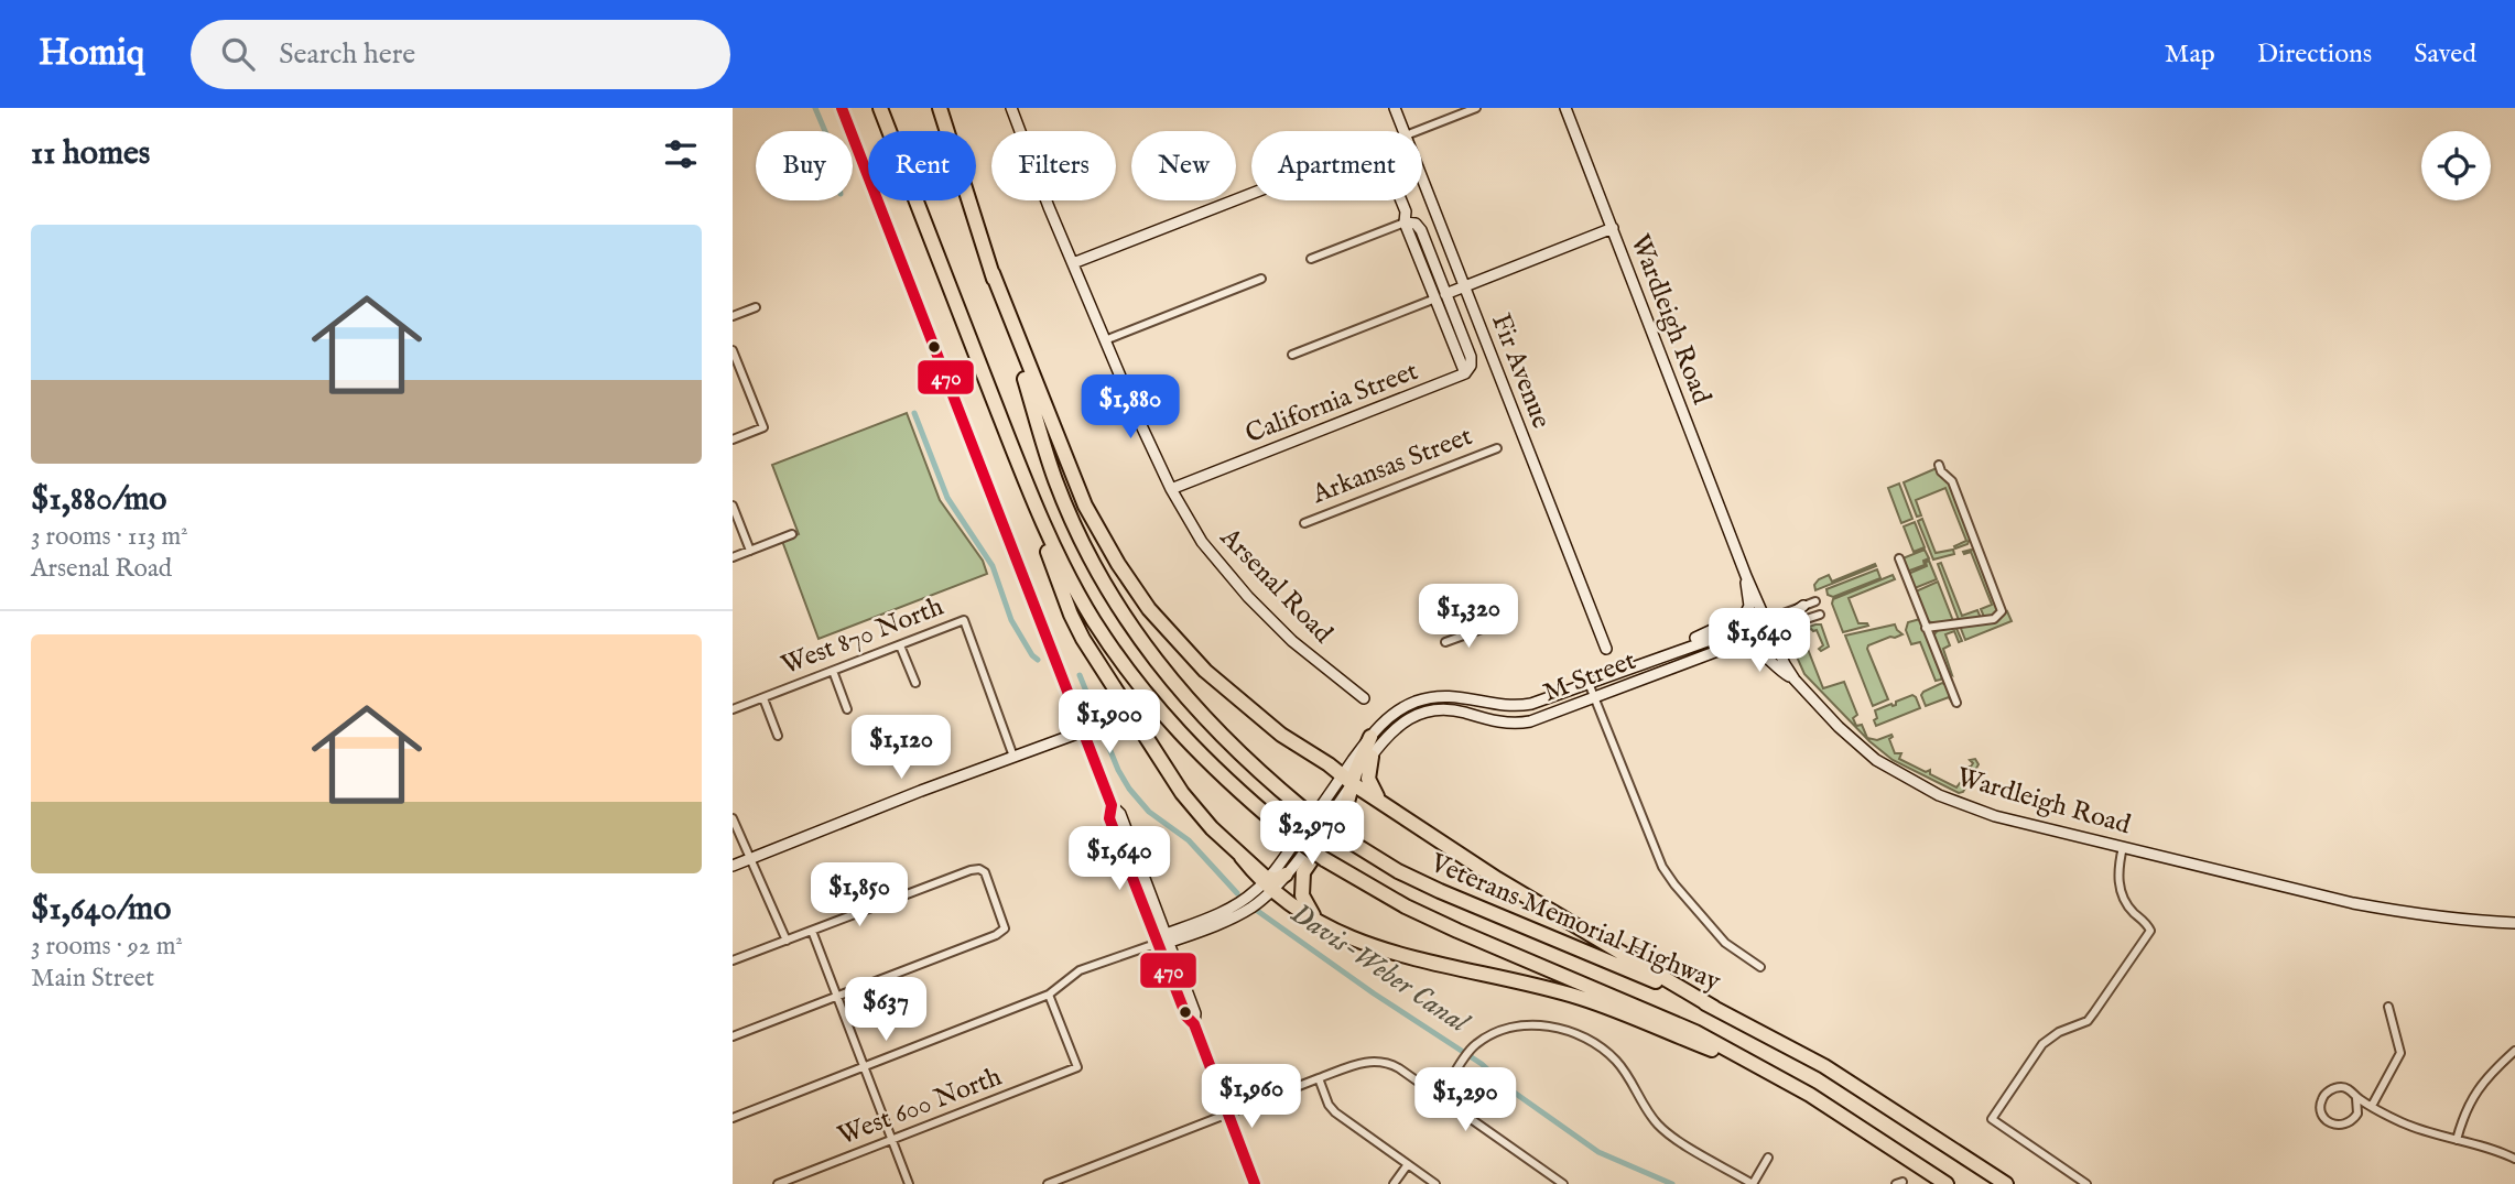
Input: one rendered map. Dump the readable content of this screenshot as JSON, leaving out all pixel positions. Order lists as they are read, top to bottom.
{
  "streets": {
    "highway": ["Veterans Memorial Highway"],
    "main road": [
      "Wardleigh Road",
      "Fir Avenue",
      "California Street",
      "Arsenal Road",
      "M Street"
    ],
    "street": ["Arkansas Street", "West 870 North", "West 600 North"]
  },
  "crossings": [
    ["Wardleigh Road", "M Street"],
    ["California Street", "Arsenal Road"]
  ],
  "water": ["Davis-Weber Canal"],
  "lines": ["transit line 470"],
  "page": {
    "header": "Homiq",
    "search": "Search here",
    "nav": ["Map", "Directions", "Saved"],
    "heading": "11 homes",
    "chip": [
      "Buy",
      "Rent",
      "Filters",
      "New",
      "Apartment"
    ],
    "list": [
      {
        "name": "$1,880/mo",
        "note": "3 rooms · 113 m² · Arsenal Road"
      },
      {
        "name": "$1,640/mo",
        "note": "3 rooms · 92 m² · Main Street"
      }
    ],
    "price": [
      "$1,880",
      "$1,320",
      "$1,640",
      "$1,900",
      "$1,120",
      "$2,970",
      "$1,640",
      "$1,850",
      "$637",
      "$1,960",
      "$1,290"
    ]
  }
}
